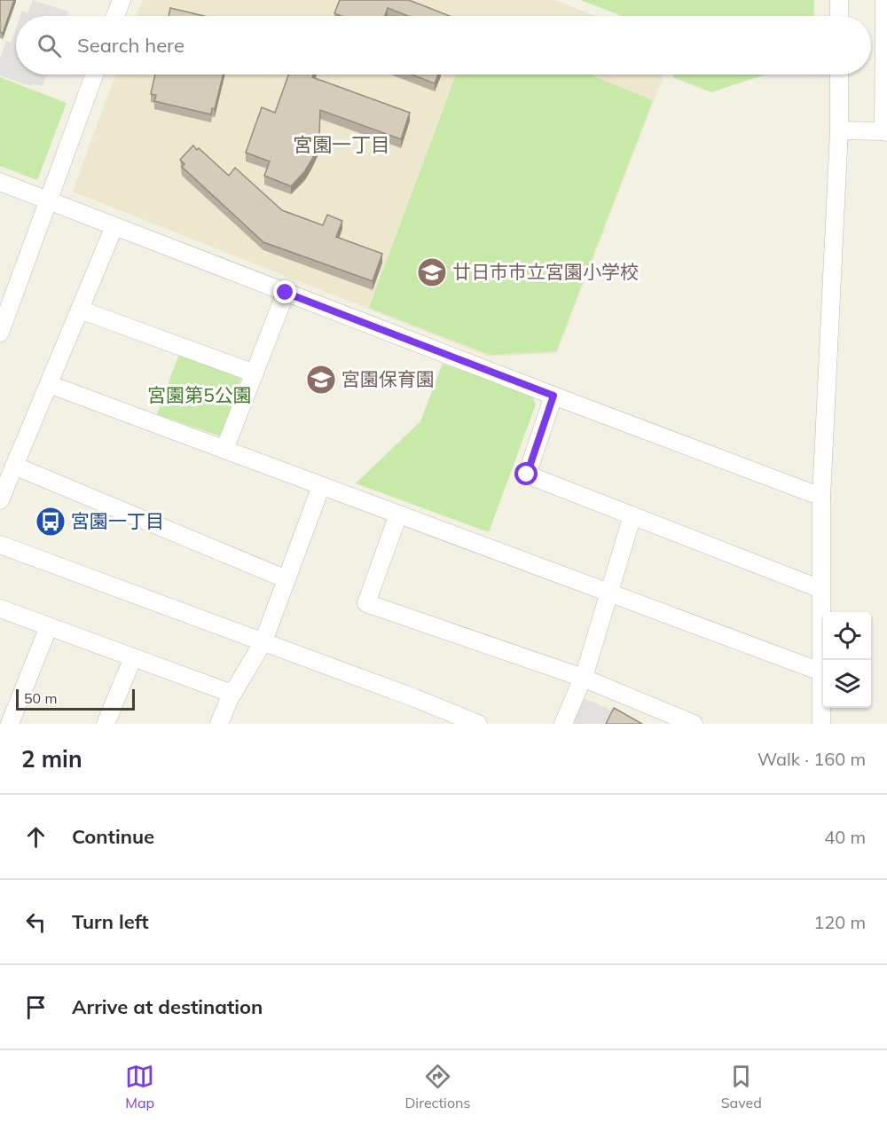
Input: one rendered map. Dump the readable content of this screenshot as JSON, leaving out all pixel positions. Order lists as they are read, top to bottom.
{
  "districts": ["宮園一丁目"],
  "parks": ["宮園第5公園"],
  "places": {
    "school or university": ["廿日市市立宮園小学校", "宮園保育園"],
    "bus stop": ["宮園一丁目"]
  },
  "scale_bar": "50 m",
  "page": {
    "search": "Search here",
    "scale": "50 m",
    "heading": ["2 min", "Walk · 160 m"],
    "list": [
      ["Continue", "40 m"],
      ["Turn left", "120 m"],
      "Arrive at destination"
    ],
    "nav": ["Map", "Directions", "Saved"]
  }
}
